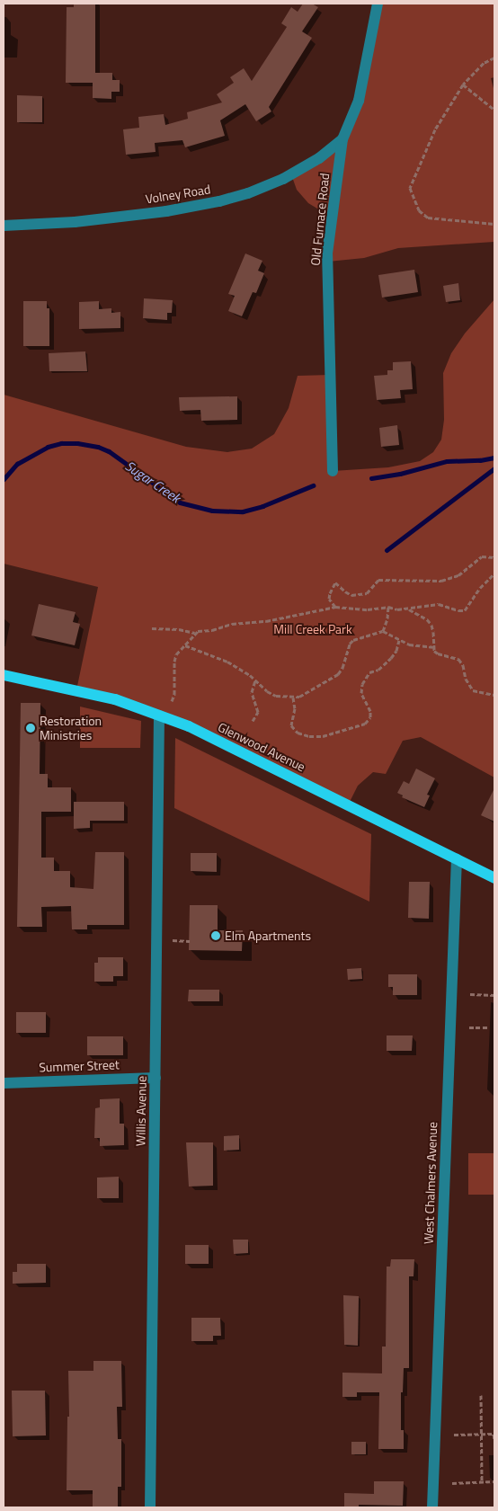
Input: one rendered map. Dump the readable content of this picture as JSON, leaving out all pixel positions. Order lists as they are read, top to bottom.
{
  "streets": {
    "main road": ["Glenwood Avenue"],
    "street": [
      "Volney Road",
      "Old Furnace Road",
      "Summer Street",
      "Willis Avenue",
      "West Chalmers Avenue"
    ]
  },
  "crossings": [
    ["Volney Road", "Old Furnace Road"],
    ["Glenwood Avenue", "Willis Avenue"],
    ["Glenwood Avenue", "West Chalmers Avenue"],
    ["Summer Street", "Willis Avenue"]
  ],
  "water": ["Sugar Creek"],
  "parks": ["Mill Creek Park"],
  "places": ["Restoration Ministries", "Elm Apartments"]
}
